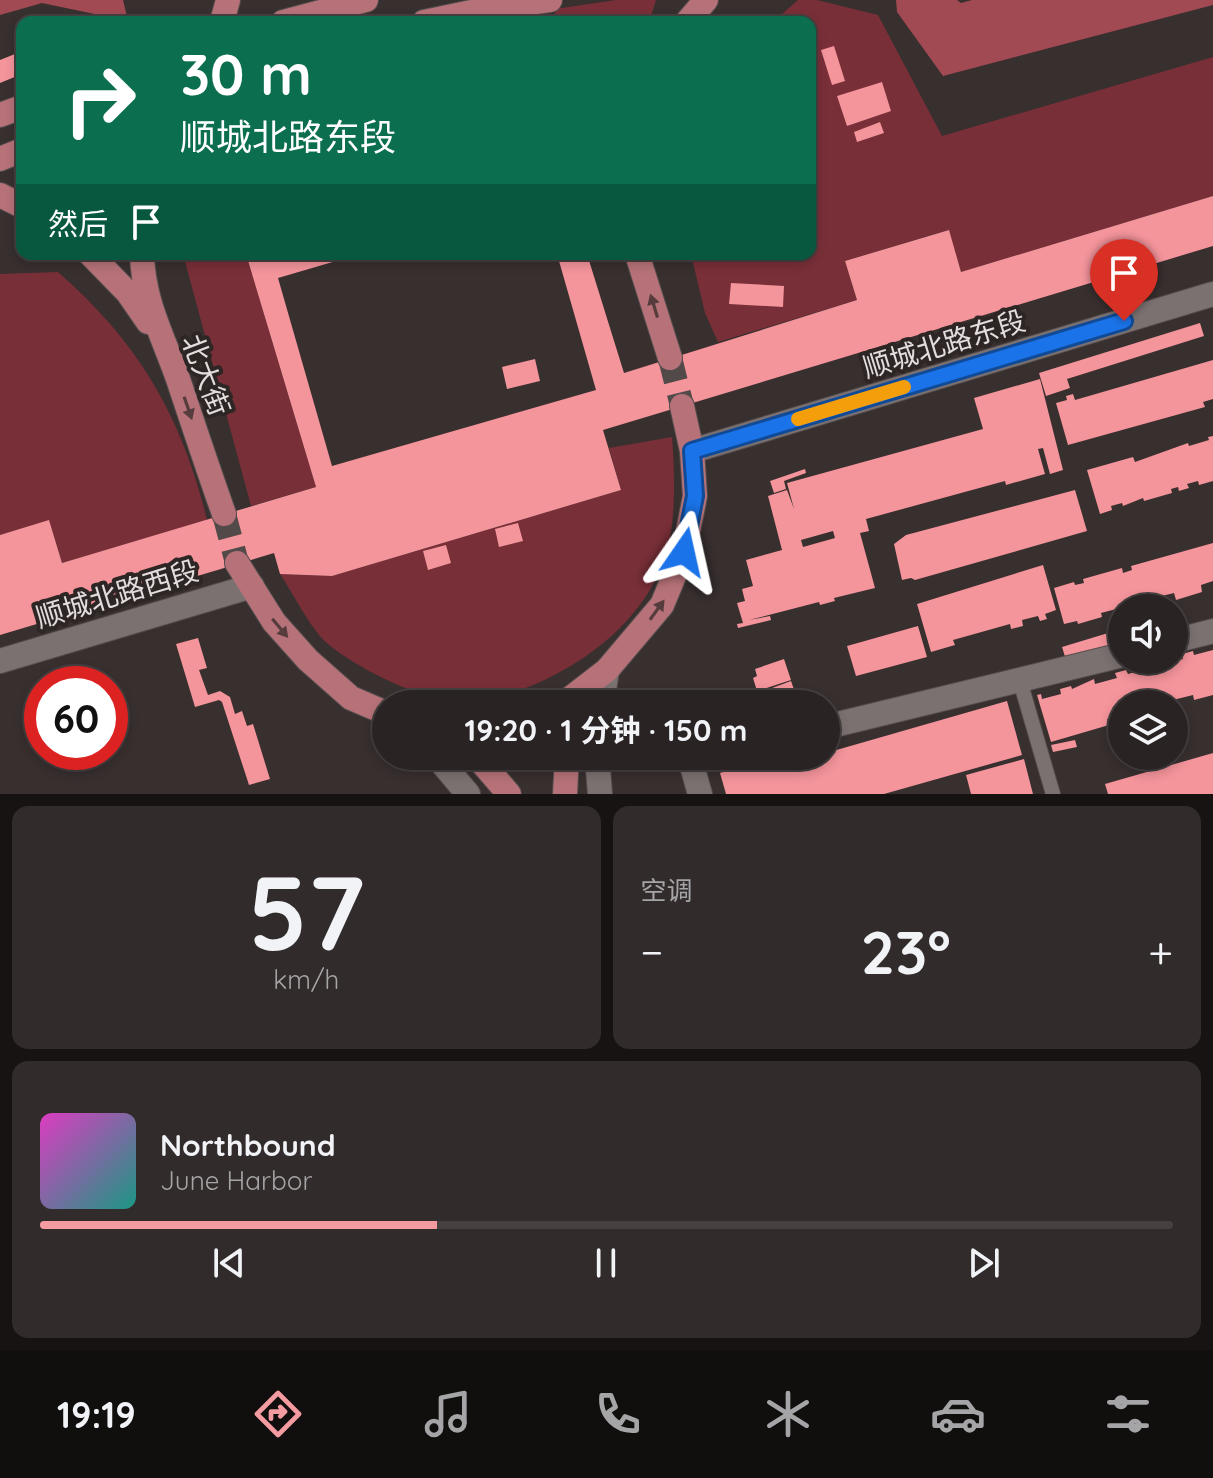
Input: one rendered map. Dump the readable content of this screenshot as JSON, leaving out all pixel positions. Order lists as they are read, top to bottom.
{
  "streets": {
    "main road": ["北大街"],
    "street": ["顺城北路东段", "顺城北路西段"]
  },
  "one_way": ["北大街"],
  "page": {
    "turn": ["30 m", "顺城北路东段"],
    "then": "然后",
    "limit": "60",
    "trip": "19:20 · 1 分钟 · 150 m",
    "tile": [
      ["57", "km/h"],
      "空调"
    ],
    "heat": ["−", "23°", "+"],
    "song": ["Northbound", "June Harbor"],
    "tabs": "19:19"
  }
}
